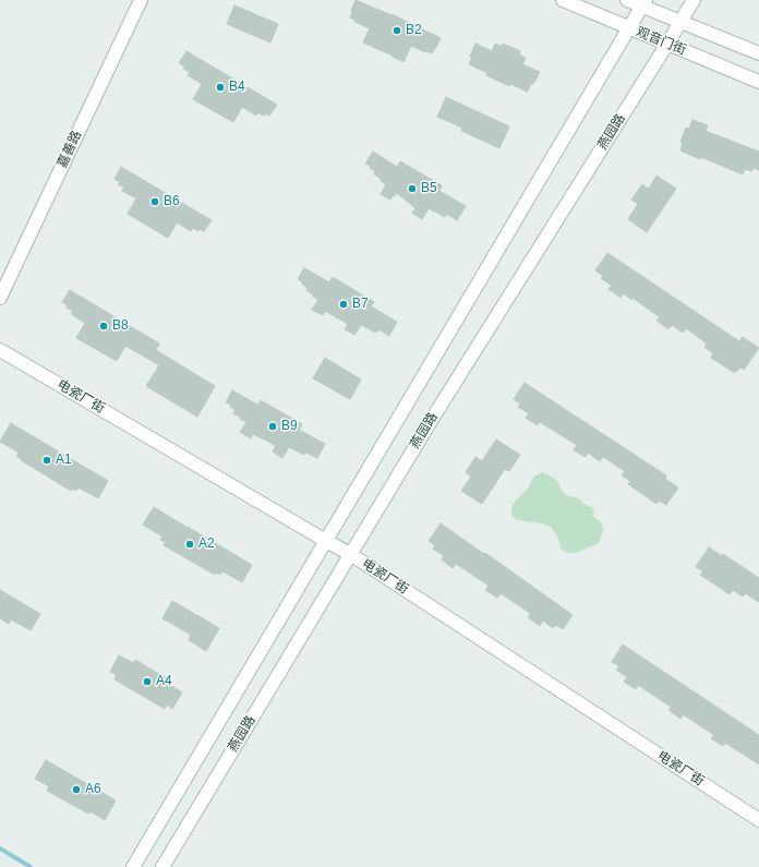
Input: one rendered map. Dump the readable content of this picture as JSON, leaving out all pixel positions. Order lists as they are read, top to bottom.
{
  "streets": {
    "main road": [
      "观音门街",
      "燕园路",
      "嘉善路",
      "电瓷厂街"
    ]
  },
  "crossings": [
    ["观音门街", "燕园路"],
    ["燕园路", "电瓷厂街"]
  ],
  "places": [
    "B2",
    "B4",
    "B5",
    "B6",
    "B7",
    "B8",
    "B9",
    "A1",
    "A2",
    "A4",
    "A6"
  ]
}
